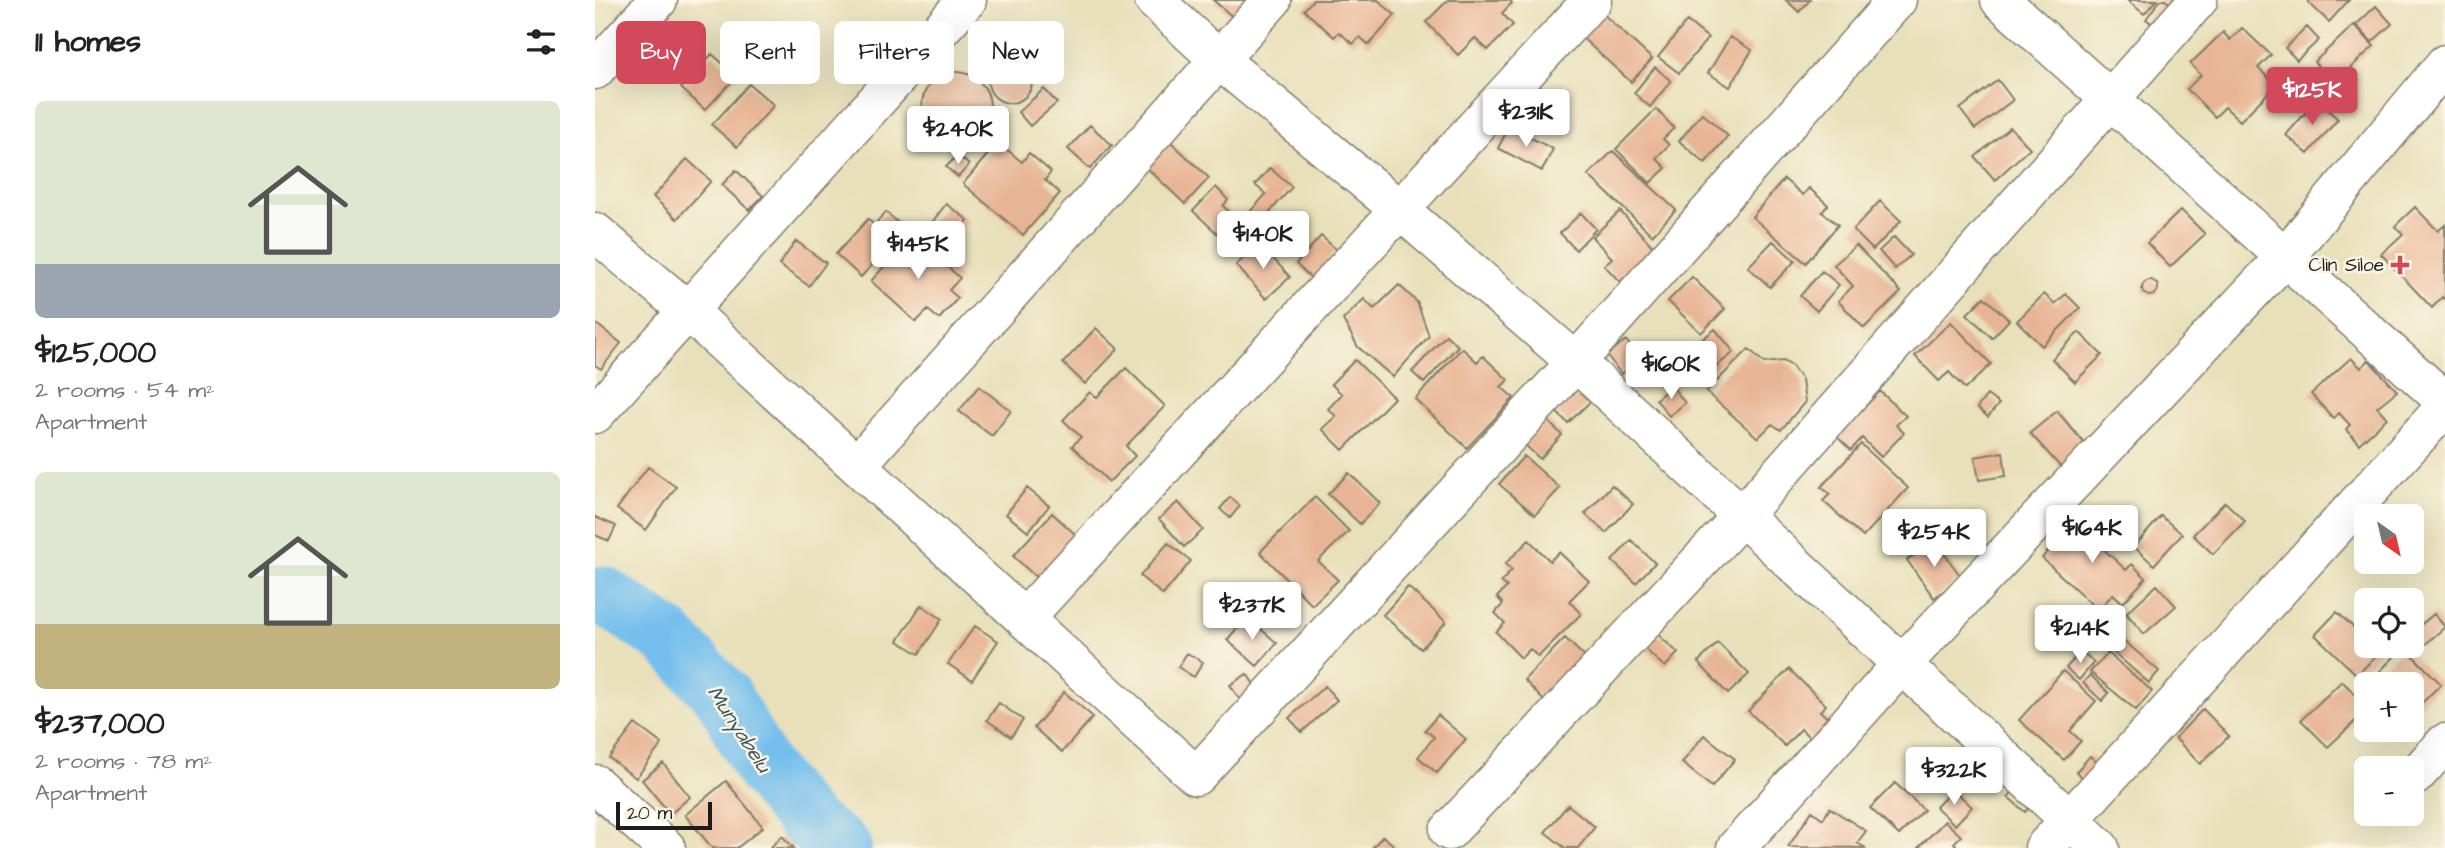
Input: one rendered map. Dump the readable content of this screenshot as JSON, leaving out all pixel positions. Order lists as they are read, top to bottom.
{
  "water": ["Munyabelu"],
  "places": {
    "health": ["Clin Siloe"]
  },
  "scale_bar": "20 m",
  "north": "bottom right",
  "page": {
    "heading": "11 homes",
    "chip": [
      "Buy",
      "Rent",
      "Filters",
      "New"
    ],
    "price": [
      "$125K",
      "$231K",
      "$240K",
      "$140K",
      "$145K",
      "$160K",
      "$164K",
      "$254K",
      "$237K",
      "$214K",
      "$322K"
    ],
    "list": [
      {
        "name": "$125,000",
        "note": "2 rooms · 54 m² · Apartment"
      },
      {
        "name": "$237,000",
        "note": "2 rooms · 78 m² · Apartment"
      }
    ],
    "map_buttons": ["+", "−"],
    "scale": "20 m"
  }
}
